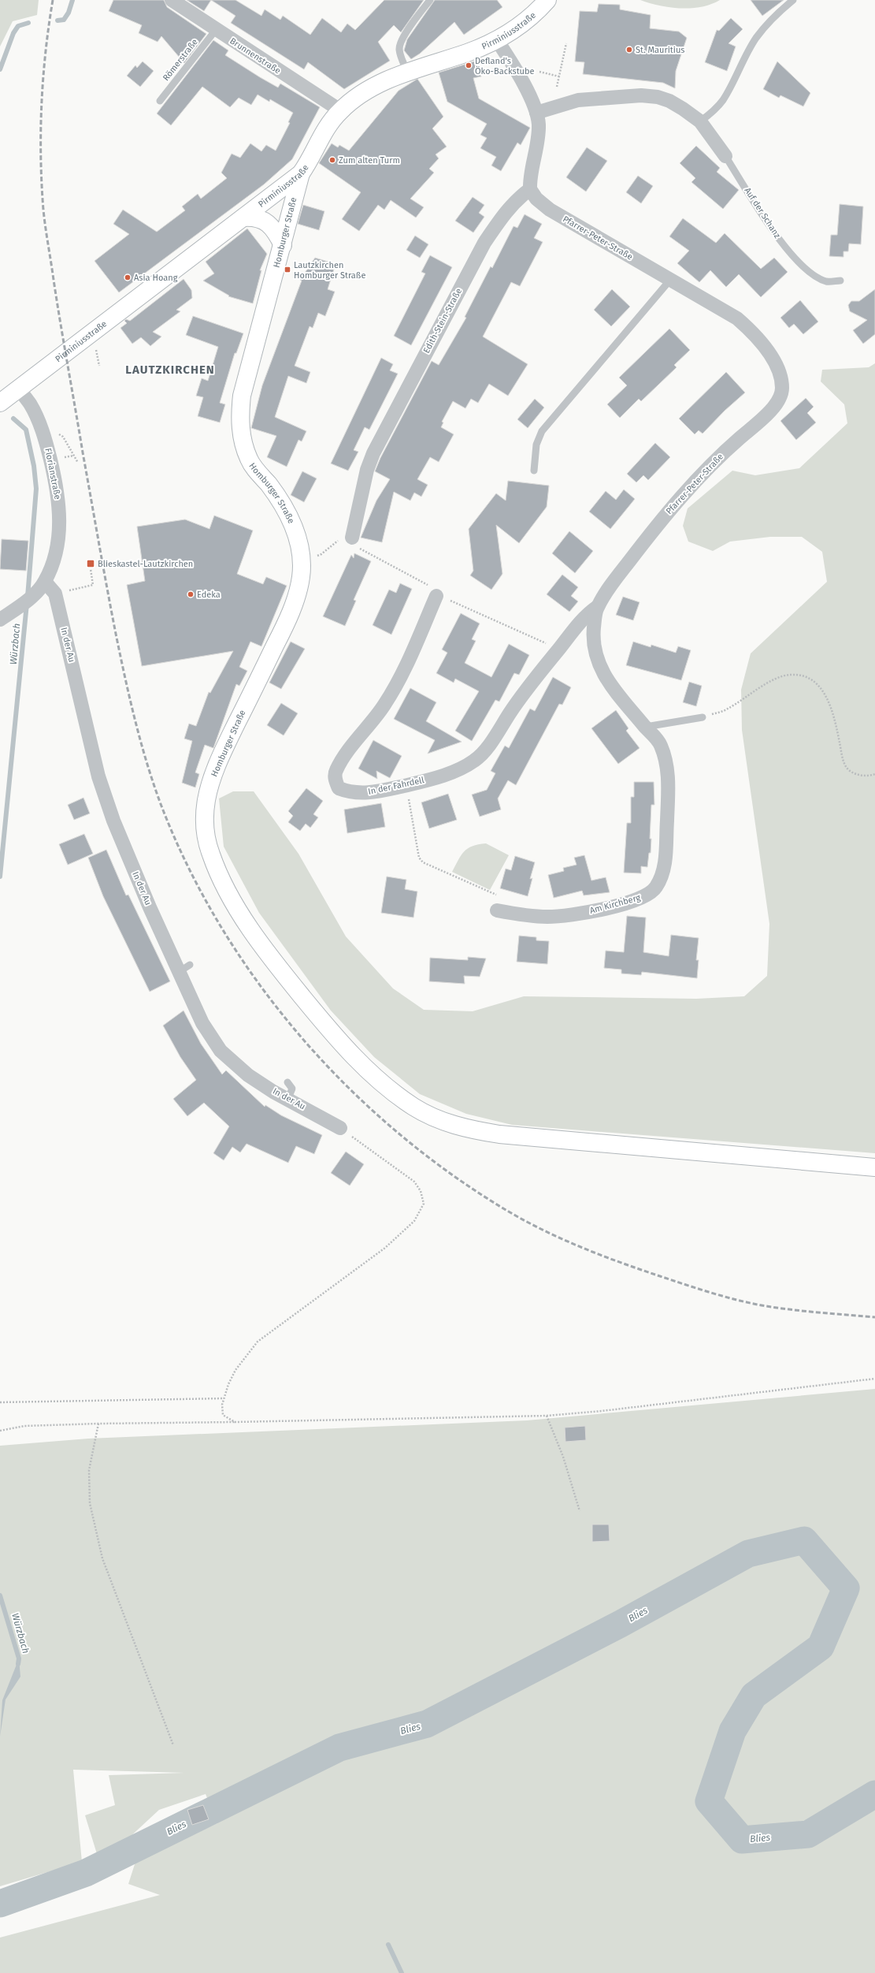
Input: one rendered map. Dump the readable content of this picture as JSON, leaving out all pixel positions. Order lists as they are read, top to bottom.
{
  "streets": {
    "main road": ["Pirminiusstraße", "Homburger Straße"],
    "street": [
      "Brunnenstraße",
      "Auf der Schanz",
      "Pfarrer-Peter-Straße",
      "Edith-Stein-Straße",
      "Florianstraße",
      "In der Au",
      "In der Fahrdell",
      "Am Kirchberg"
    ],
    "lane": ["Römerstraße"]
  },
  "crossings": [
    ["Pirminiusstraße", "Brunnenstraße"],
    ["Pirminiusstraße", "Homburger Straße"],
    ["Pirminiusstraße", "Florianstraße"],
    ["Brunnenstraße", "Römerstraße"],
    ["Pfarrer-Peter-Straße", "Edith-Stein-Straße"],
    ["Pfarrer-Peter-Straße", "In der Fahrdell"],
    ["Pfarrer-Peter-Straße", "Am Kirchberg"],
    ["Florianstraße", "In der Au"]
  ],
  "districts": ["LAUTZKIRCHEN"],
  "water": ["Würzbach", "Blies"],
  "places": {
    "other": [
      "St. Mauritius",
      "Defland's Öko-Backstube",
      "Zum alten Turm",
      "Asia Hoang",
      "Edeka"
    ],
    "transit": ["Lautzkirchen Homburger Straße", "Blieskastel-Lautzkirchen"]
  }
}
